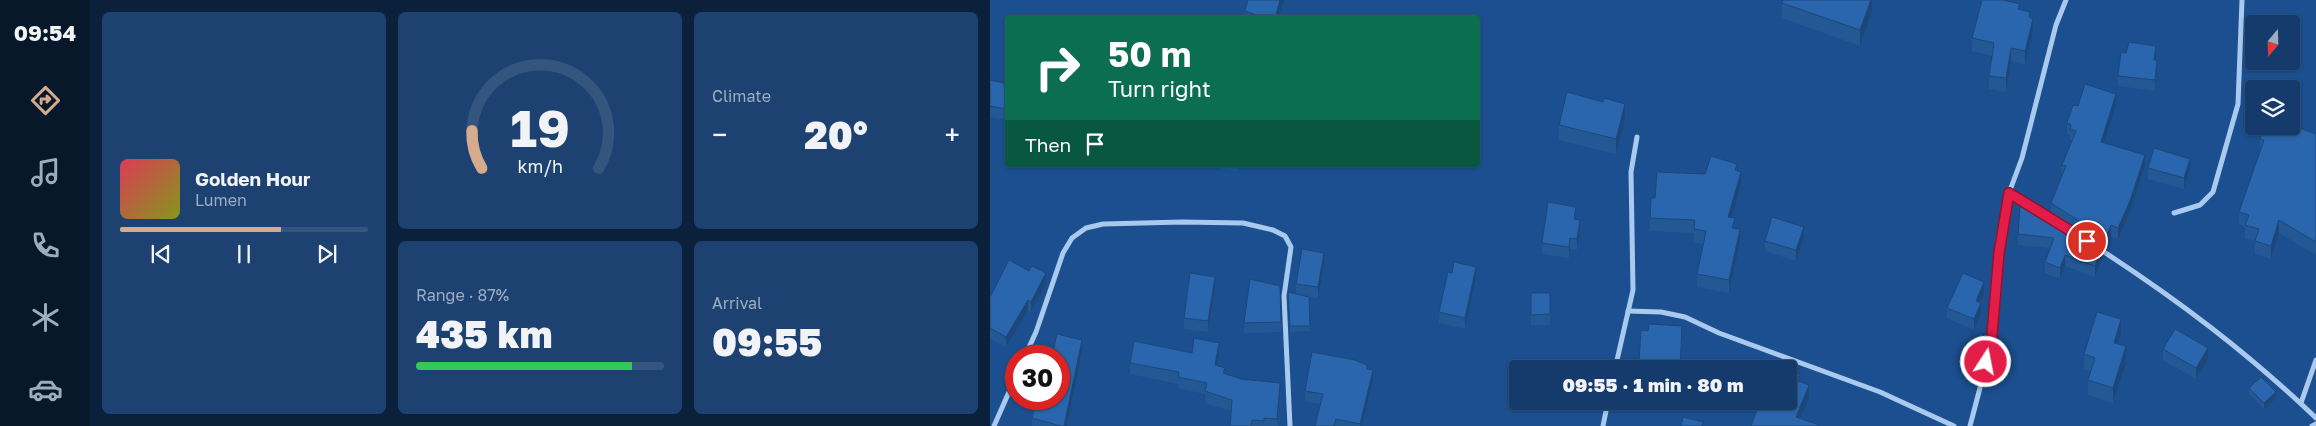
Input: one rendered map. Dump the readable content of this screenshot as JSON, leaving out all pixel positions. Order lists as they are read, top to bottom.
{
  "north": "bottom",
  "page": {
    "tabs": "09:54",
    "tile": [
      "Climate",
      ["Range · 87%", "435 km"],
      ["Arrival", "09:55"]
    ],
    "turn": ["50 m", "Turn right"],
    "heat": ["−", "20°", "+"],
    "then": "Then",
    "song": ["Golden Hour", "Lumen"],
    "limit": "30",
    "trip": "09:55 · 1 min · 80 m",
    "gauge": ["19", "km/h"]
  }
}
